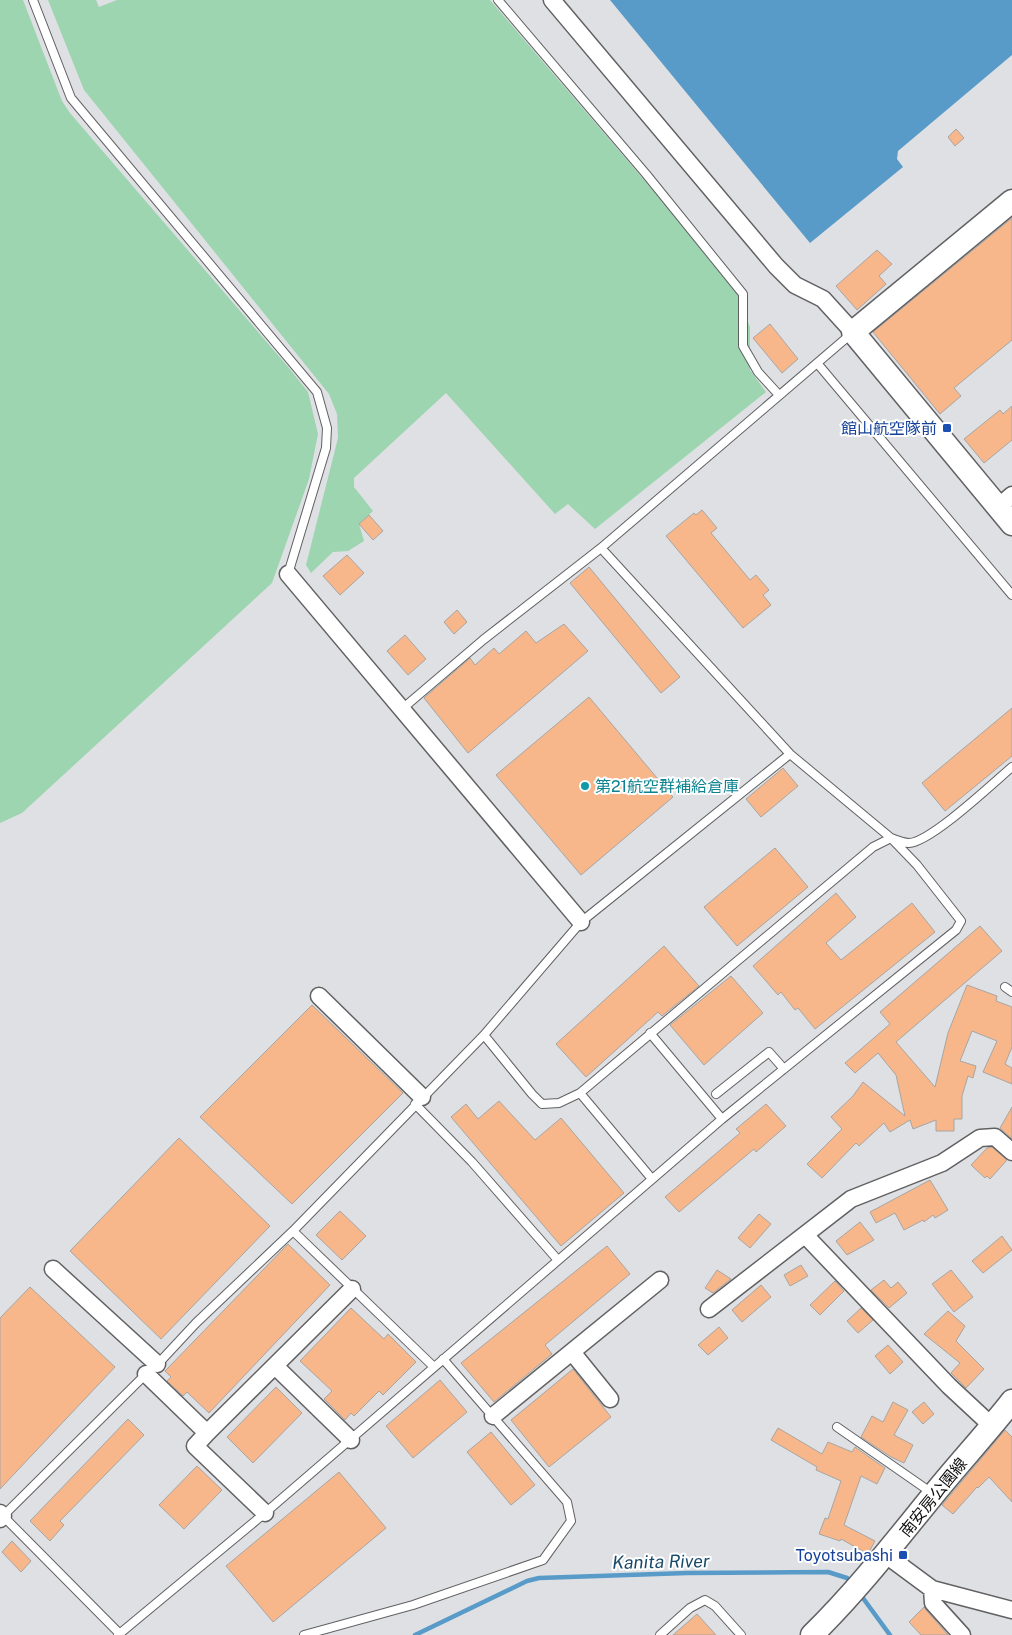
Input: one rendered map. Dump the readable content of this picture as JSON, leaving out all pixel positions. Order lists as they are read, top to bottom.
{
  "streets": {
    "street": ["南安房公園線"]
  },
  "water": ["Kanita River"],
  "places": {
    "transit": ["館山航空隊前", "Toyotsubashi"],
    "other": ["第21航空群補給倉庫"]
  }
}
